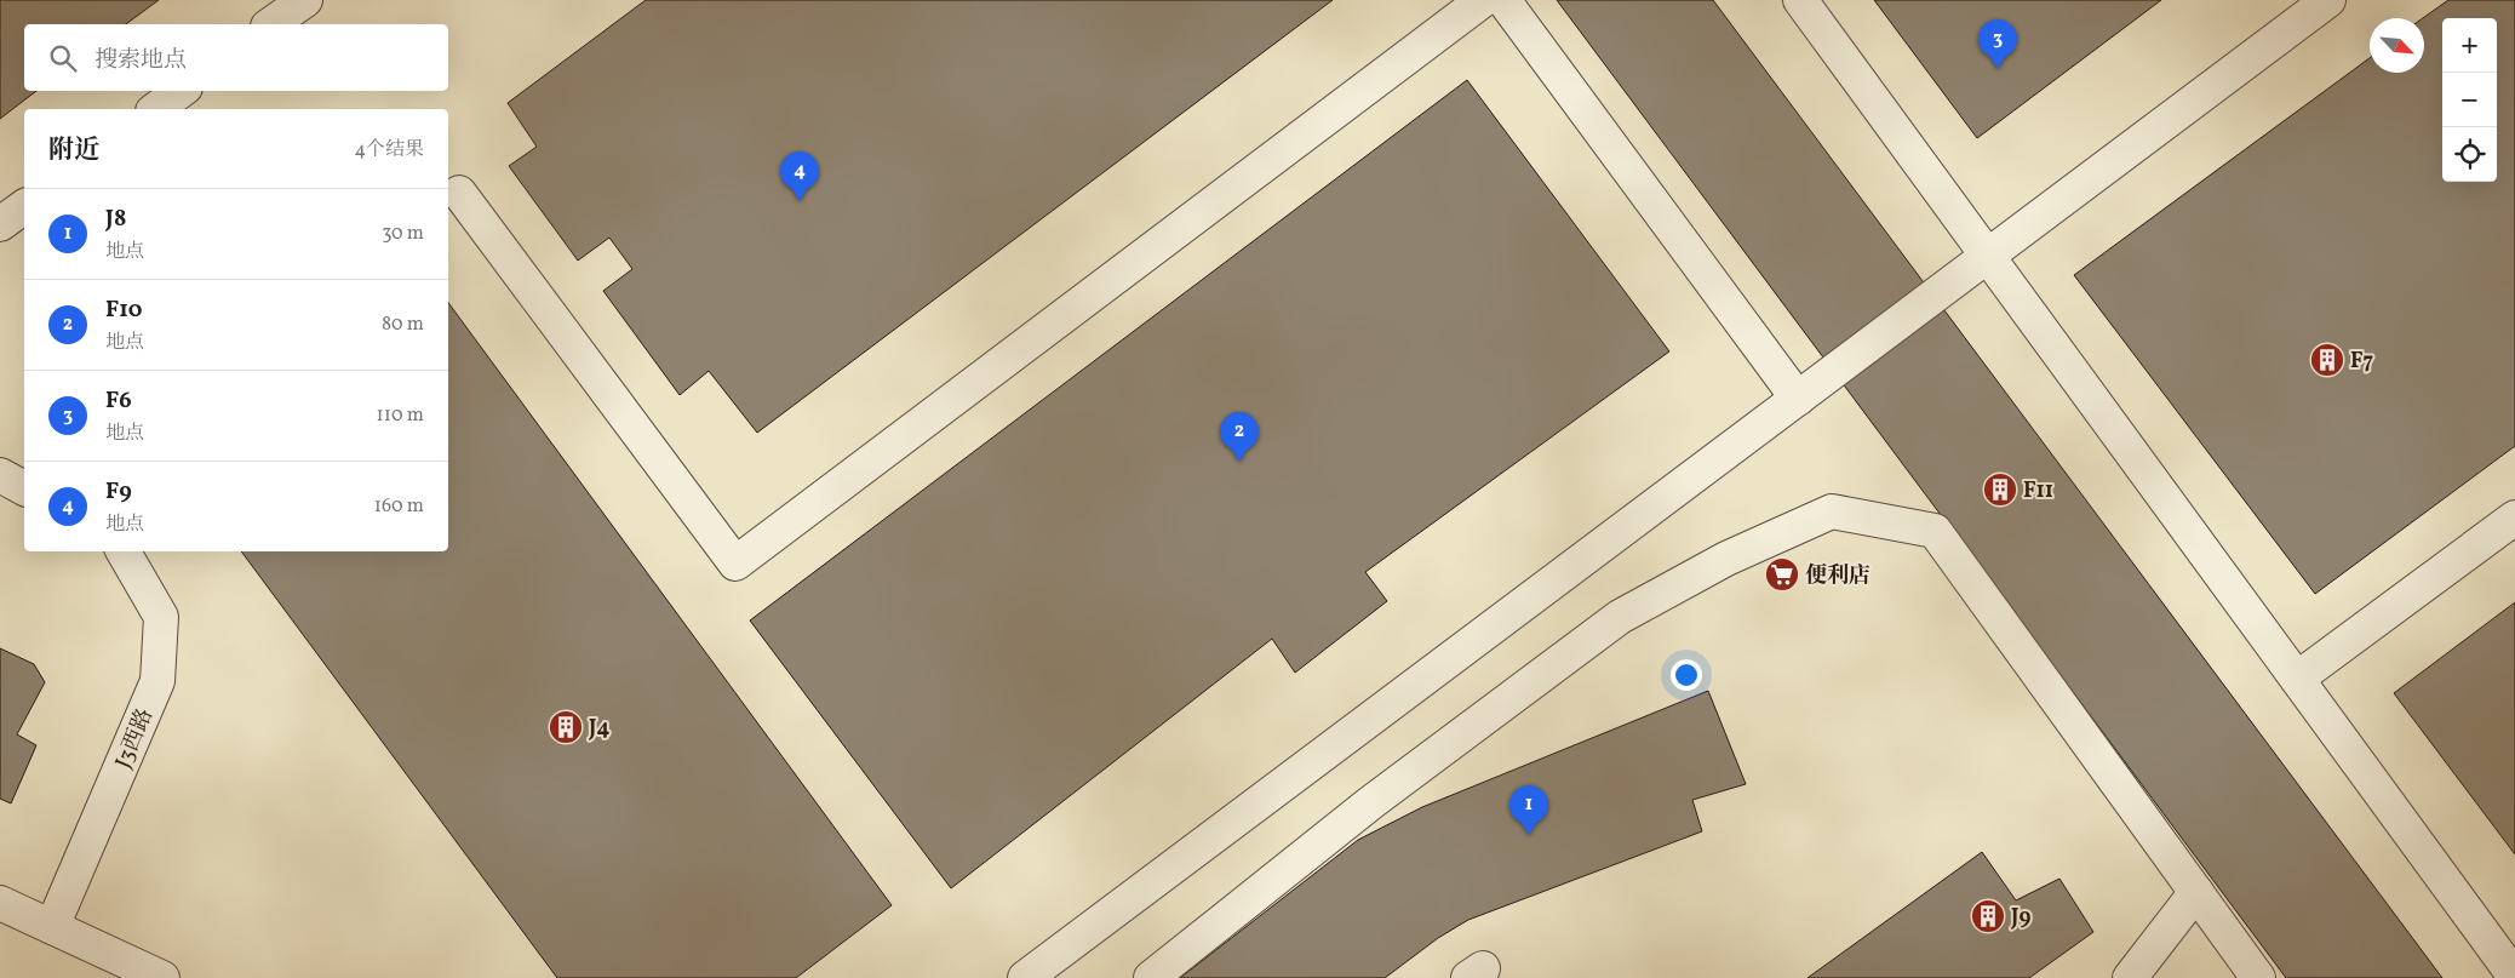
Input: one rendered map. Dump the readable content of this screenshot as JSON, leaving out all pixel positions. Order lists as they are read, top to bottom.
{
  "streets": {
    "street": ["J3西路"]
  },
  "places": {
    "building": [
      "F7",
      "F11",
      "J4",
      "J9"
    ],
    "supermarket": ["便利店"]
  },
  "north": "bottom right",
  "page": {
    "map_buttons": ["+", "−"],
    "pins": [
      "3",
      "4",
      "2",
      "1"
    ],
    "search": "搜索地点",
    "heading": ["附近", "4个结果"],
    "list": [
      {
        "mark": "1",
        "name": "J8",
        "note": "地点",
        "value": "30 m"
      },
      {
        "mark": "2",
        "name": "F10",
        "note": "地点",
        "value": "80 m"
      },
      {
        "mark": "3",
        "name": "F6",
        "note": "地点",
        "value": "110 m"
      },
      {
        "mark": "4",
        "name": "F9",
        "note": "地点",
        "value": "160 m"
      }
    ]
  }
}
